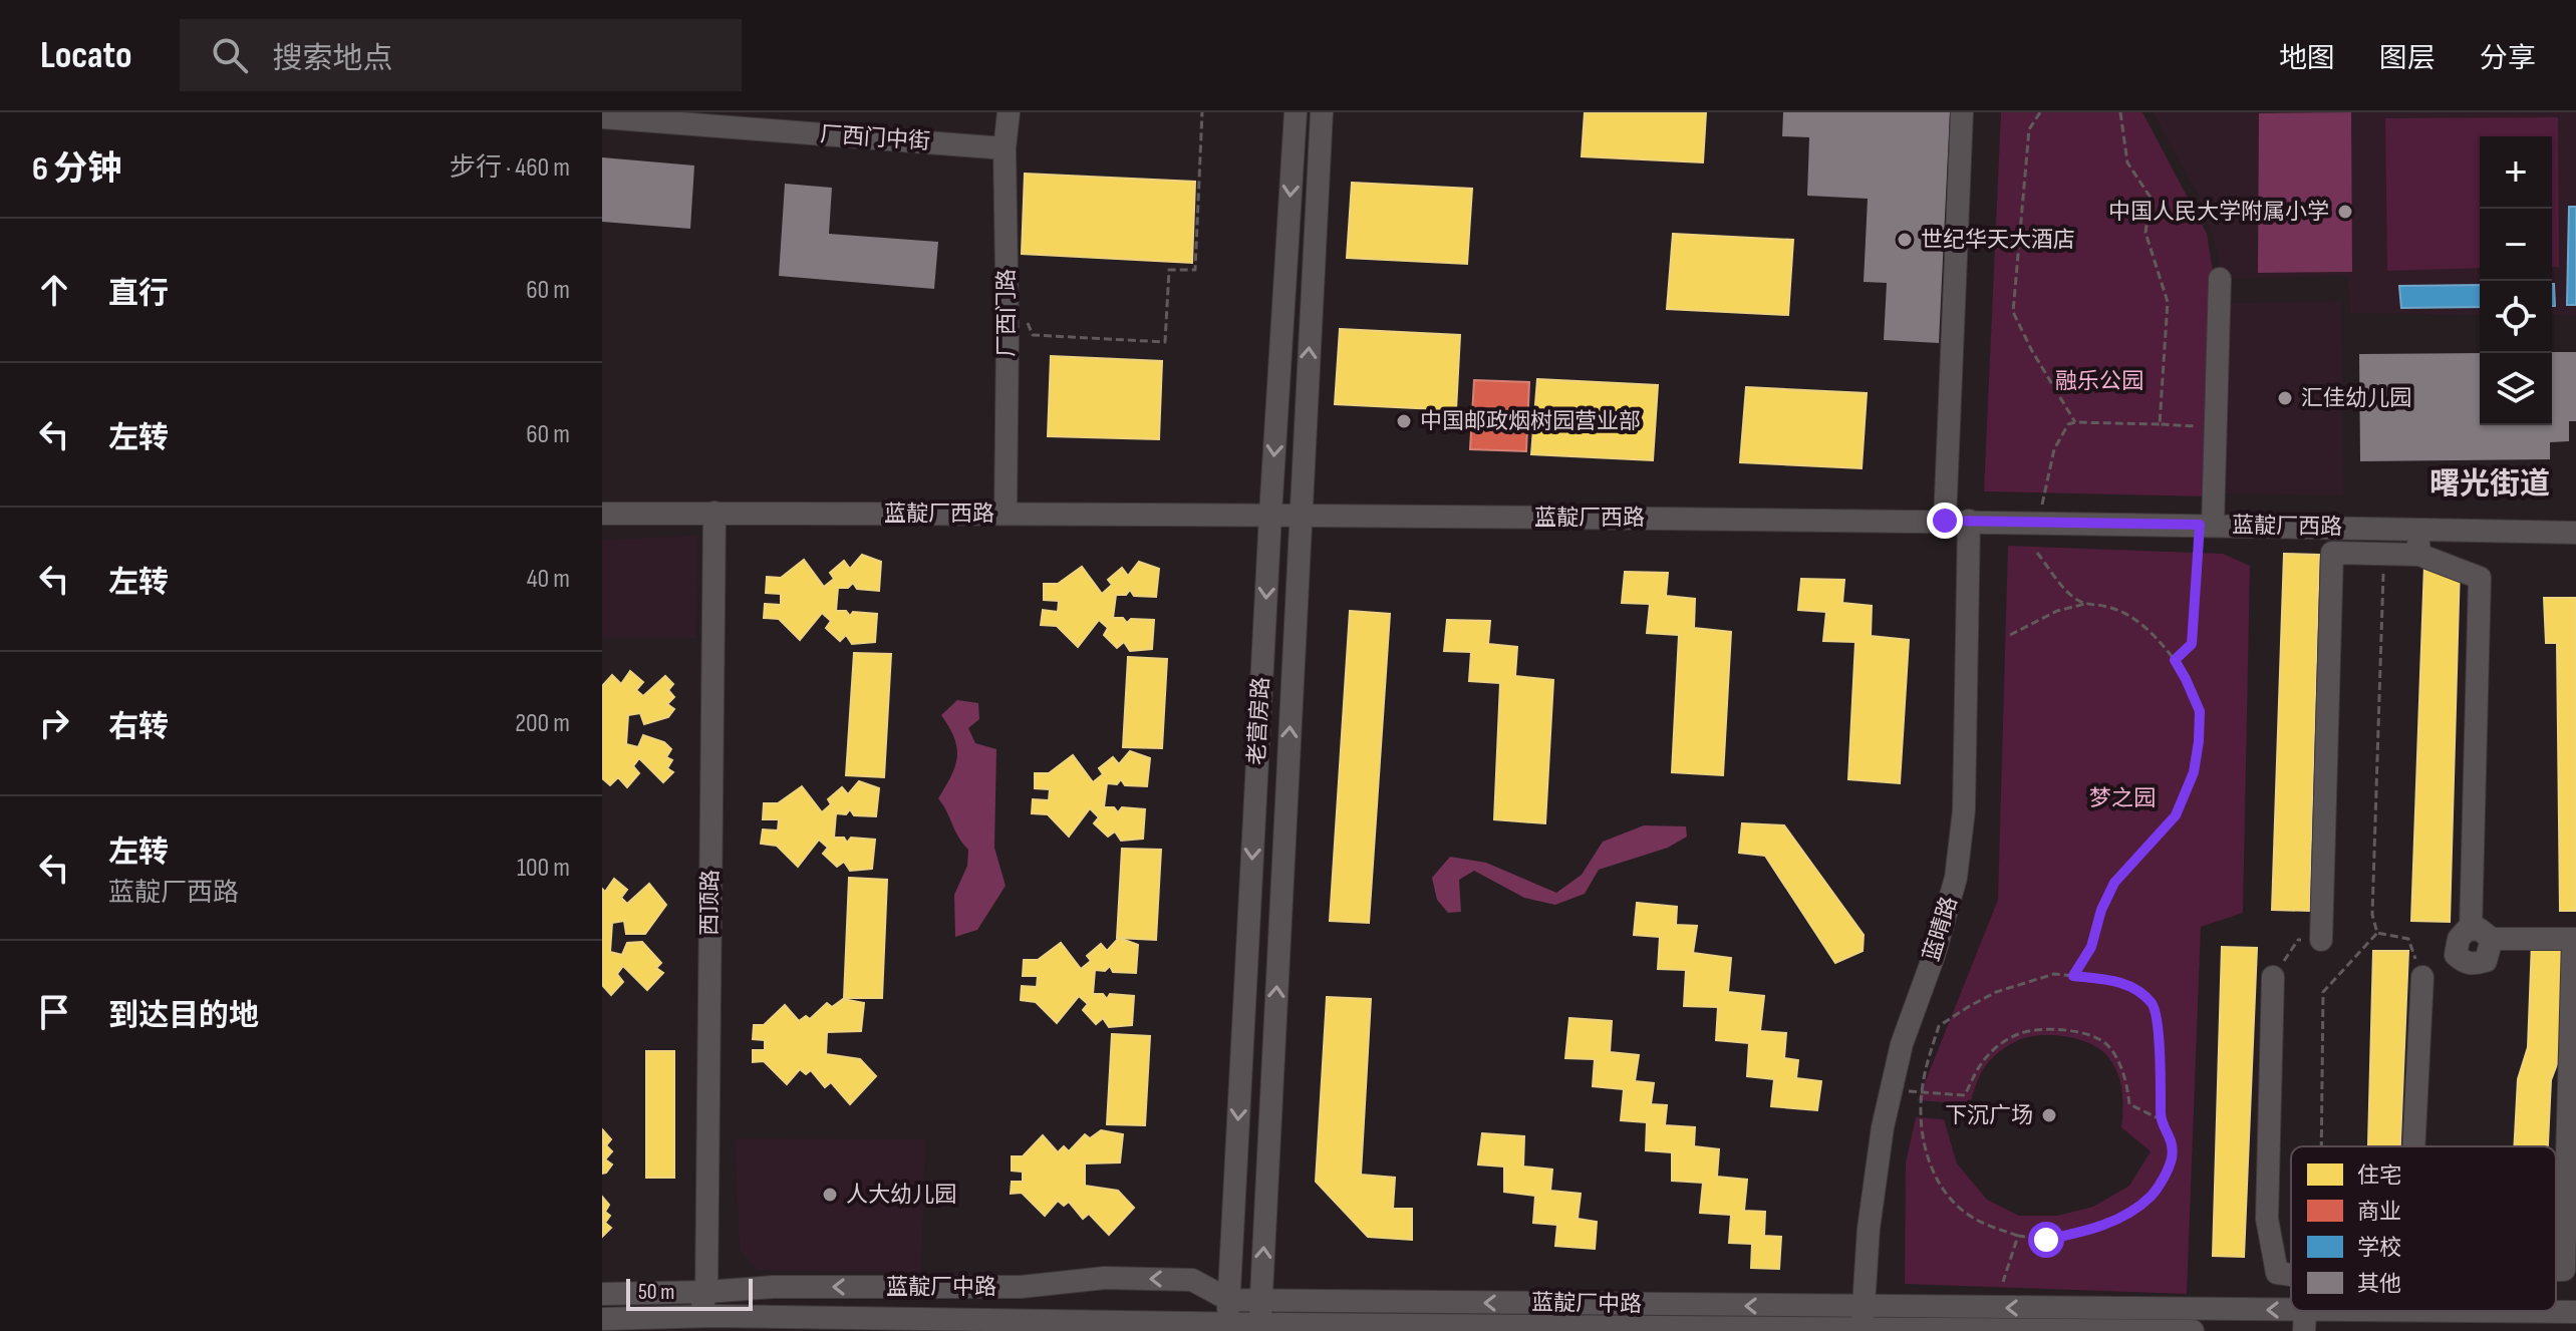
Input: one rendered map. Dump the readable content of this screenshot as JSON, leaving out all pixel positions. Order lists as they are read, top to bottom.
{
  "streets": {
    "street": [
      "厂西门中街",
      "厂西门路",
      "蓝靛厂西路",
      "老营房路",
      "西顶路",
      "蓝晴路",
      "蓝靛厂中路"
    ]
  },
  "crossings": [
    ["厂西门中街", "厂西门路"],
    ["厂西门路", "蓝靛厂西路"],
    ["蓝靛厂西路", "老营房路"],
    ["蓝靛厂西路", "西顶路"],
    ["蓝靛厂西路", "蓝晴路"],
    ["老营房路", "蓝靛厂中路"],
    ["西顶路", "蓝靛厂中路"],
    ["蓝晴路", "蓝靛厂中路"]
  ],
  "districts": ["曙光街道"],
  "parks": ["融乐公园", "梦之园"],
  "places": [
    "中国人民大学附属小学",
    "世纪华天大酒店",
    "汇佳幼儿园",
    "中国邮政烟树园营业部",
    "下沉广场",
    "人大幼儿园"
  ],
  "legend": [
    "住宅",
    "商业",
    "学校",
    "其他"
  ],
  "scale_bar": "50 m",
  "page": {
    "header": "Locato",
    "search": "搜索地点",
    "nav": ["地图", "图层", "分享"],
    "heading": ["6 分钟", "步行 · 460 m"],
    "map_buttons": ["+", "−"],
    "list": [
      ["直行", "60 m"],
      ["左转", "60 m"],
      ["左转", "40 m"],
      ["右转", "200 m"],
      ["左转", "蓝靛厂西路", "100 m"],
      "到达目的地"
    ],
    "scale": "50 m"
  }
}
